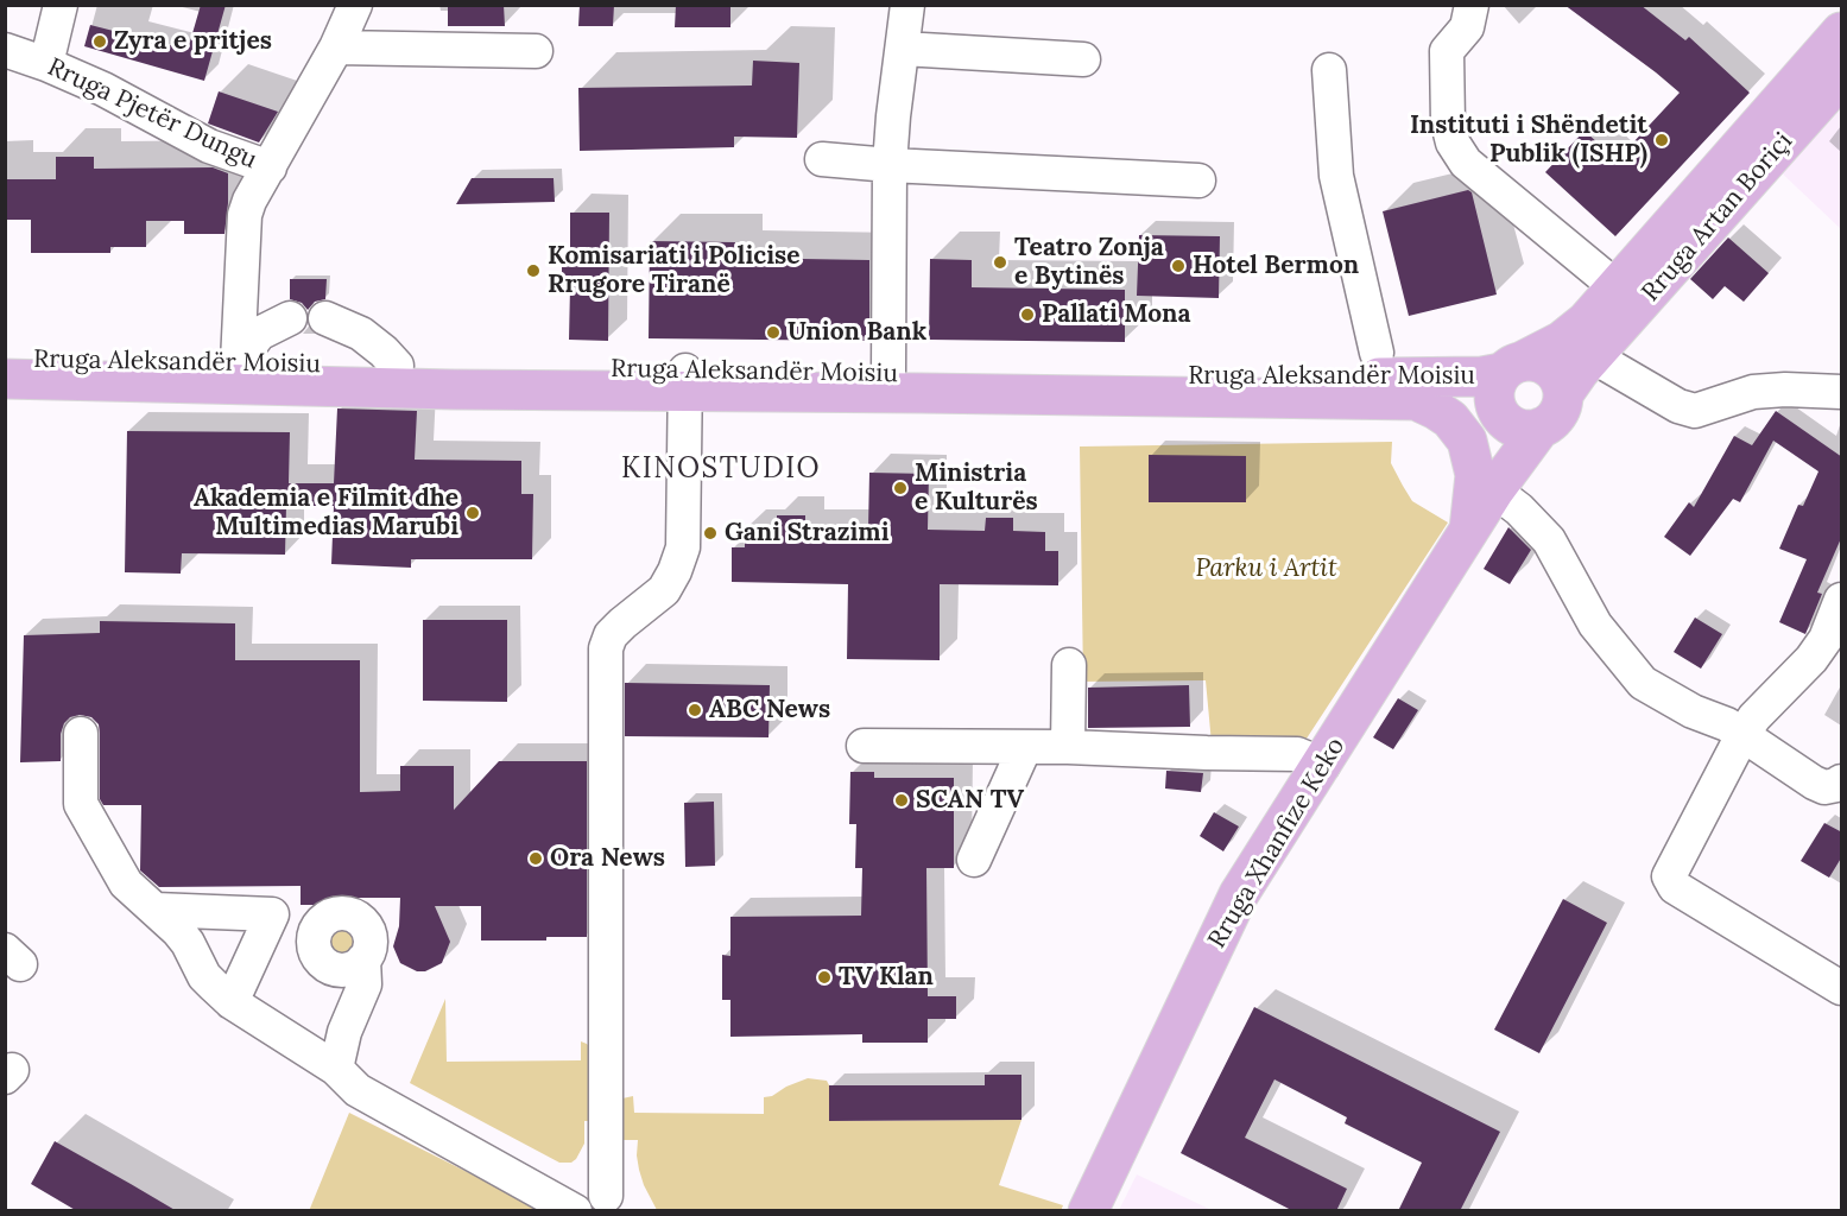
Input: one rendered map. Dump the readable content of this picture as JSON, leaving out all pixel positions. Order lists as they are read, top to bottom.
{
  "streets": {
    "main road": ["Rruga Artan Boriçi", "Rruga Aleksandër Moisiu", "Rruga Xhanfize Keko"],
    "street": ["Rruga Pjetër Dungu"]
  },
  "crossings": [
    ["Rruga Pjetër Dungu", "Rruga Aleksandër Moisiu"],
    ["Rruga Artan Boriçi", "Rruga Aleksandër Moisiu"],
    ["Rruga Artan Boriçi", "Rruga Xhanfize Keko"],
    ["Rruga Aleksandër Moisiu", "Rruga Xhanfize Keko"]
  ],
  "districts": ["KINOSTUDIO"],
  "parks": ["Parku i Artit"],
  "places": [
    "Zyra e pritjes",
    "Instituti i Shëndetit Publik (ISHP)",
    "Teatro Zonja e Bytinës",
    "Hotel Bermon",
    "Komisariati i Policise Rrugore Tiranë",
    "Pallati Mona",
    "Union Bank",
    "Ministria e Kulturës",
    "Akademia e Filmit dhe Multimedias Marubi",
    "Gani Strazimi",
    "ABC News",
    "SCAN TV",
    "Ora News",
    "TV Klan"
  ]
}
